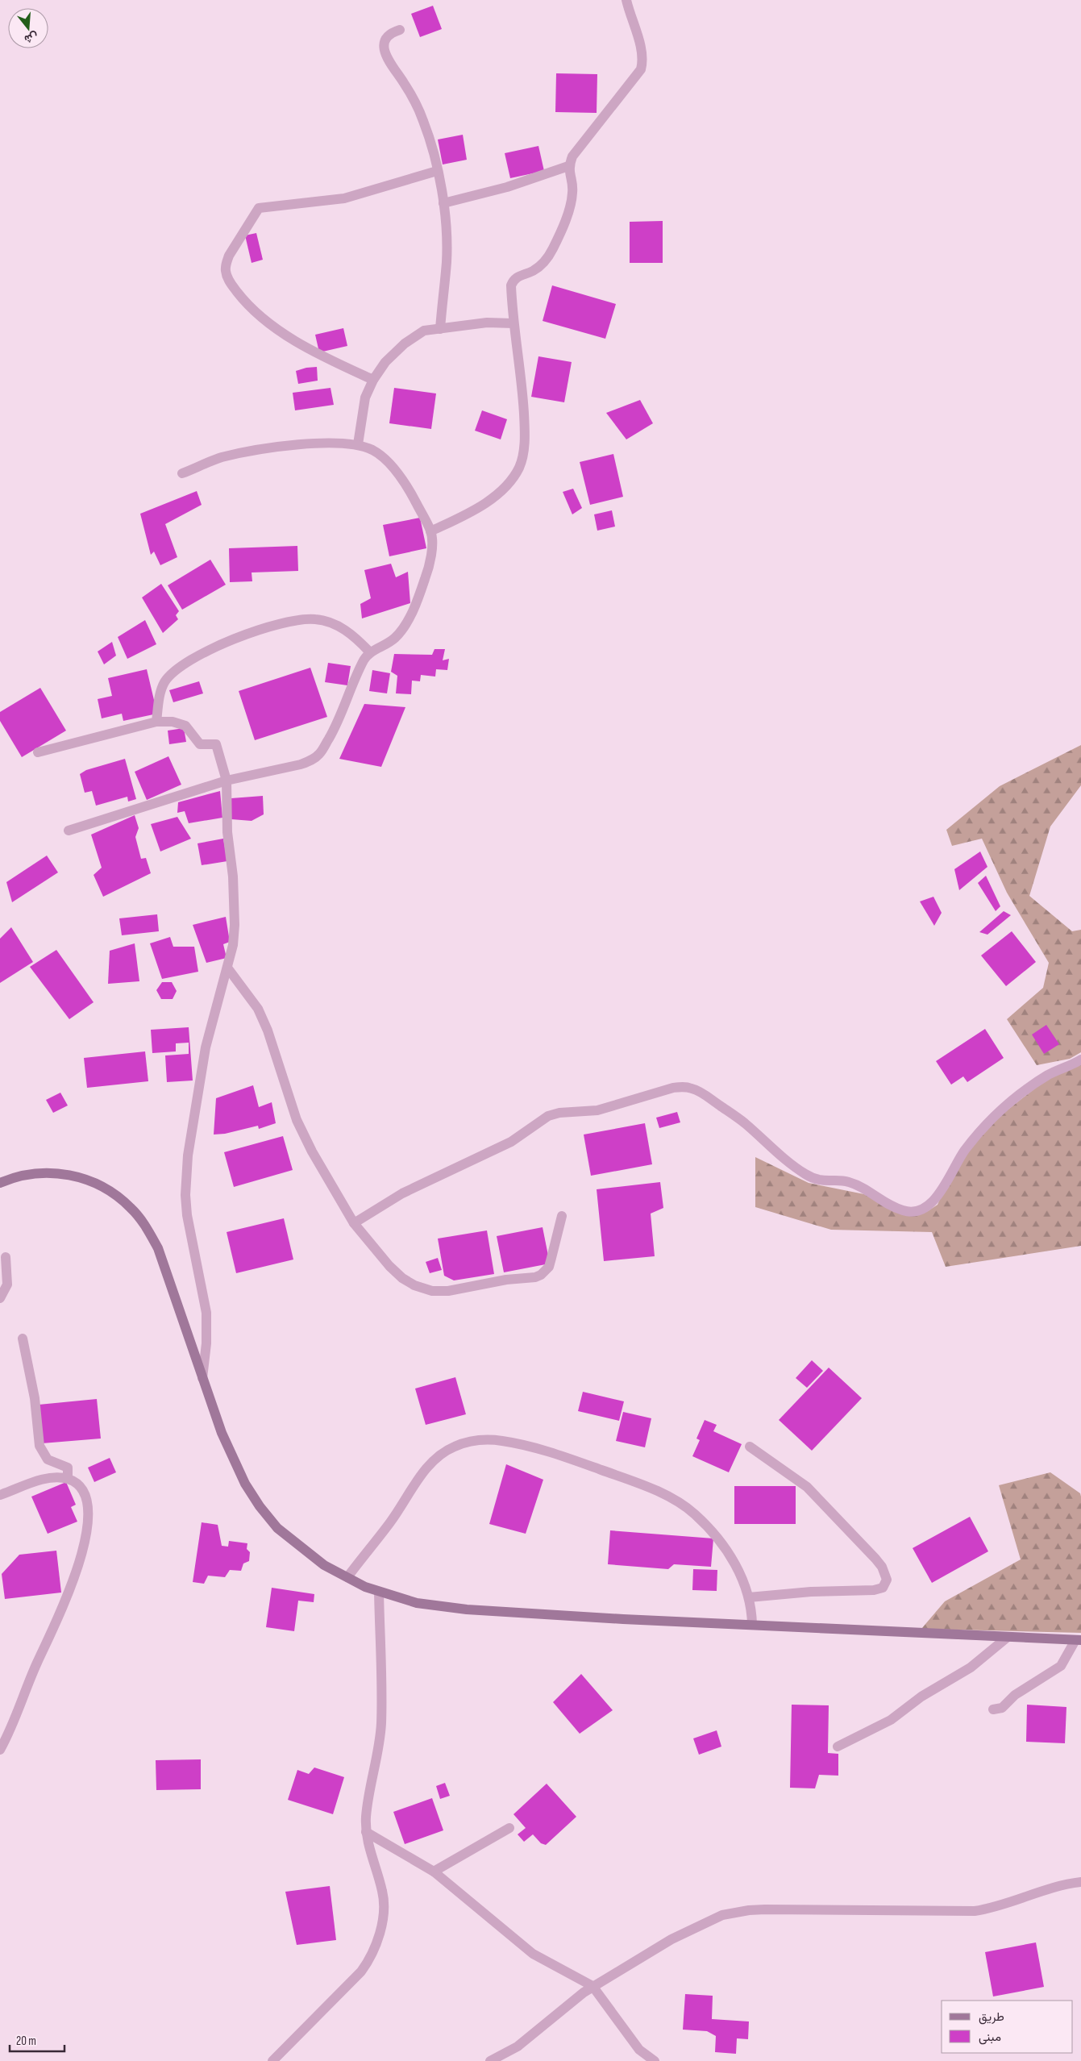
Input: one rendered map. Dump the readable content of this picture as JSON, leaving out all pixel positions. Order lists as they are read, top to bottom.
{
  "legend": ["طريق", "مبنى"],
  "scale_bar": "20 m",
  "north": "bottom"
}
